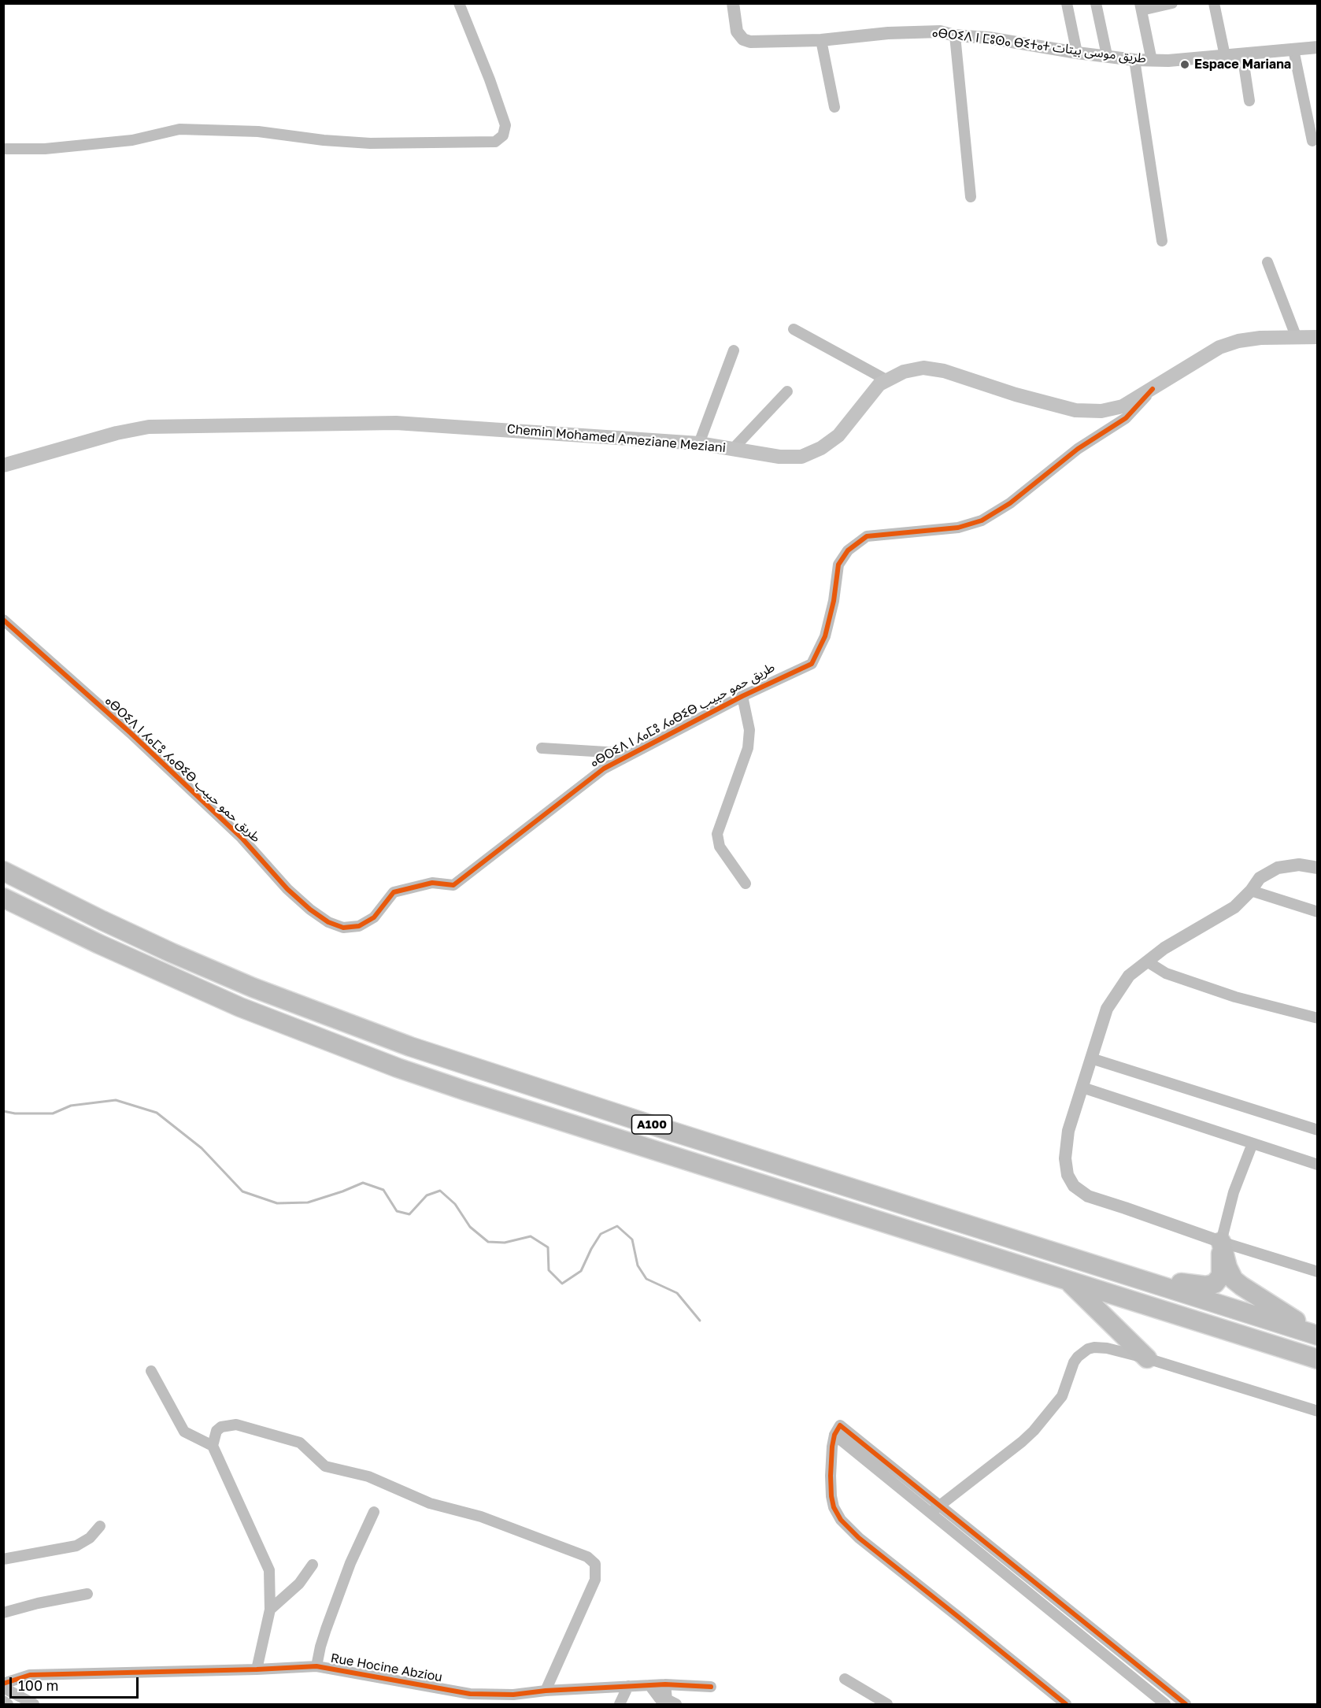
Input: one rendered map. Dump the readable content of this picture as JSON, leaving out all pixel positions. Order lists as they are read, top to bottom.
{
  "streets": {
    "highway": ["A100"],
    "main road": ["Chemin Mohamed Ameziane Meziani"],
    "street": ["ⴰⴱⵔⵉⴷ ⵏ ⵎⵓⵙⴰ ⴱⵉⵜⴰⵜ طريق موسى بيتات", "ⴰⴱⵔⵉⴷ ⵏ ⵃⴰⵎⵓ ⵃⴰⴱⵉⴱ طريق حمو حبيب", "Rue Hocine Abziou"]
  },
  "crossings": [
    ["Chemin Mohamed Ameziane Meziani", "ⴰⴱⵔⵉⴷ ⵏ ⵃⴰⵎⵓ ⵃⴰⴱⵉⴱ طريق حمو حبيب"]
  ],
  "places": ["Espace Mariana"],
  "scale_bar": "100 m"
}
